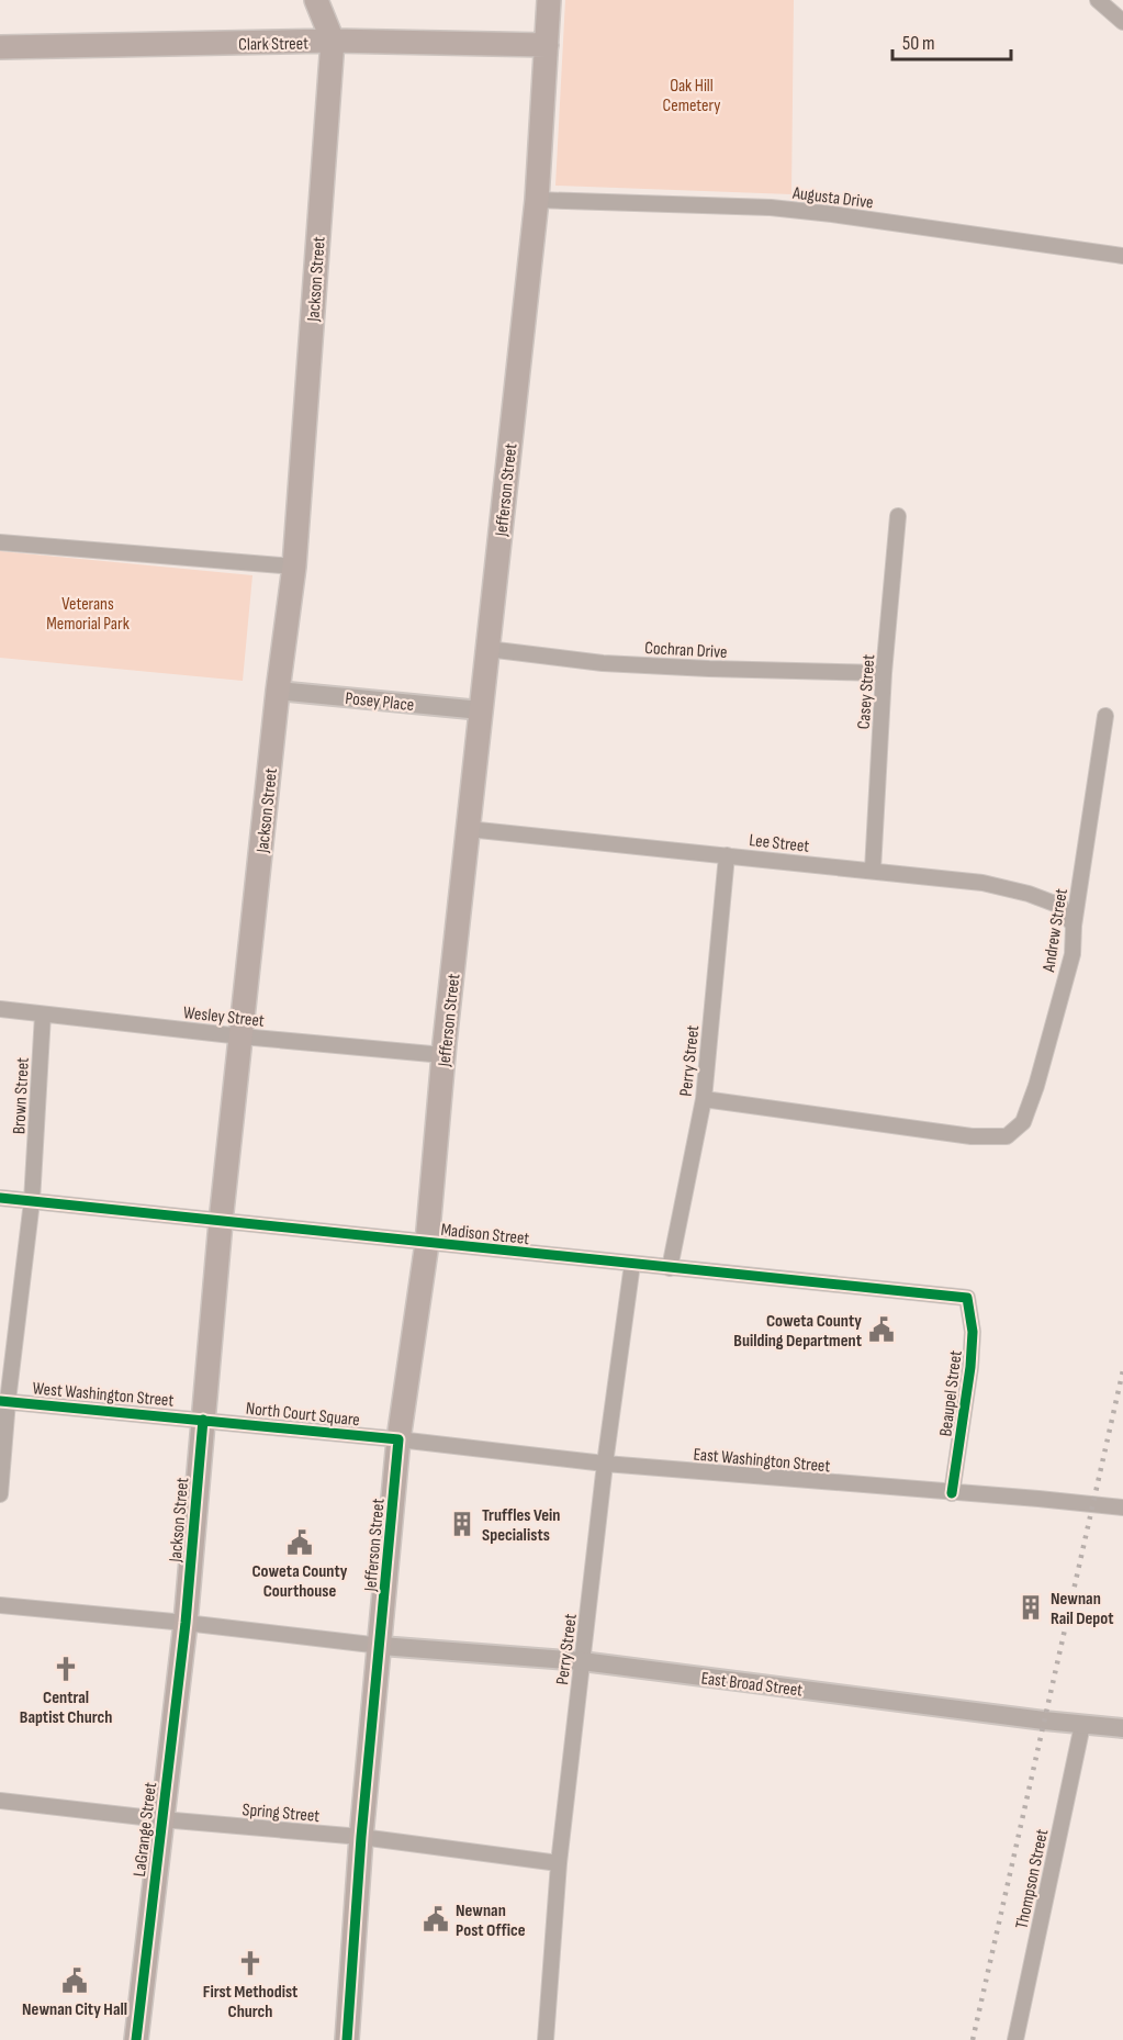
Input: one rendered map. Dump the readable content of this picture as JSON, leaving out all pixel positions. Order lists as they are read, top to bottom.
{
  "streets": {
    "main road": [
      "Clark Street",
      "Jackson Street",
      "Jefferson Street",
      "LaGrange Street"
    ],
    "street": [
      "Augusta Drive",
      "Cochran Drive",
      "Casey Street",
      "Posey Place",
      "Lee Street",
      "Andrew Street",
      "Wesley Street",
      "Perry Street",
      "Brown Street",
      "Madison Street",
      "West Washington Street",
      "Beaupel Street",
      "North Court Square",
      "East Washington Street",
      "East Broad Street",
      "Spring Street",
      "Thompson Street"
    ]
  },
  "crossings": [
    ["Clark Street", "Jackson Street"],
    ["Clark Street", "Jefferson Street"],
    ["Augusta Drive", "Jefferson Street"],
    ["Jackson Street", "Posey Place"],
    ["Jackson Street", "Wesley Street"],
    ["Jackson Street", "Madison Street"],
    ["Jackson Street", "West Washington Street"],
    ["Jackson Street", "North Court Square"],
    ["Jackson Street", "LaGrange Street"],
    ["Jefferson Street", "Cochran Drive"],
    ["Jefferson Street", "Posey Place"],
    ["Jefferson Street", "Lee Street"],
    ["Jefferson Street", "Wesley Street"],
    ["Jefferson Street", "Madison Street"],
    ["Jefferson Street", "North Court Square"],
    ["Jefferson Street", "East Washington Street"],
    ["Jefferson Street", "East Broad Street"],
    ["Jefferson Street", "Spring Street"],
    ["Cochran Drive", "Casey Street"],
    ["Casey Street", "Lee Street"],
    ["Lee Street", "Andrew Street"],
    ["Lee Street", "Perry Street"],
    ["Andrew Street", "Perry Street"],
    ["Wesley Street", "Brown Street"],
    ["Perry Street", "Madison Street"],
    ["Perry Street", "East Washington Street"],
    ["Perry Street", "East Broad Street"],
    ["Perry Street", "Spring Street"],
    ["Brown Street", "Madison Street"],
    ["Brown Street", "West Washington Street"],
    ["Madison Street", "Beaupel Street"],
    ["West Washington Street", "North Court Square"],
    ["Beaupel Street", "East Washington Street"],
    ["North Court Square", "East Washington Street"],
    ["East Broad Street", "Thompson Street"],
    ["Spring Street", "LaGrange Street"]
  ],
  "parks": ["Oak Hill Cemetery", "Veterans Memorial Park"],
  "places": {
    "public building": [
      "Coweta County Building Department",
      "Coweta County Courthouse",
      "Newnan Post Office",
      "Newnan City Hall"
    ],
    "building": ["Truffles Vein Specialists", "Newnan Rail Depot"],
    "church": ["Central Baptist Church", "First Methodist Church"]
  },
  "scale_bar": "50 m"
}
